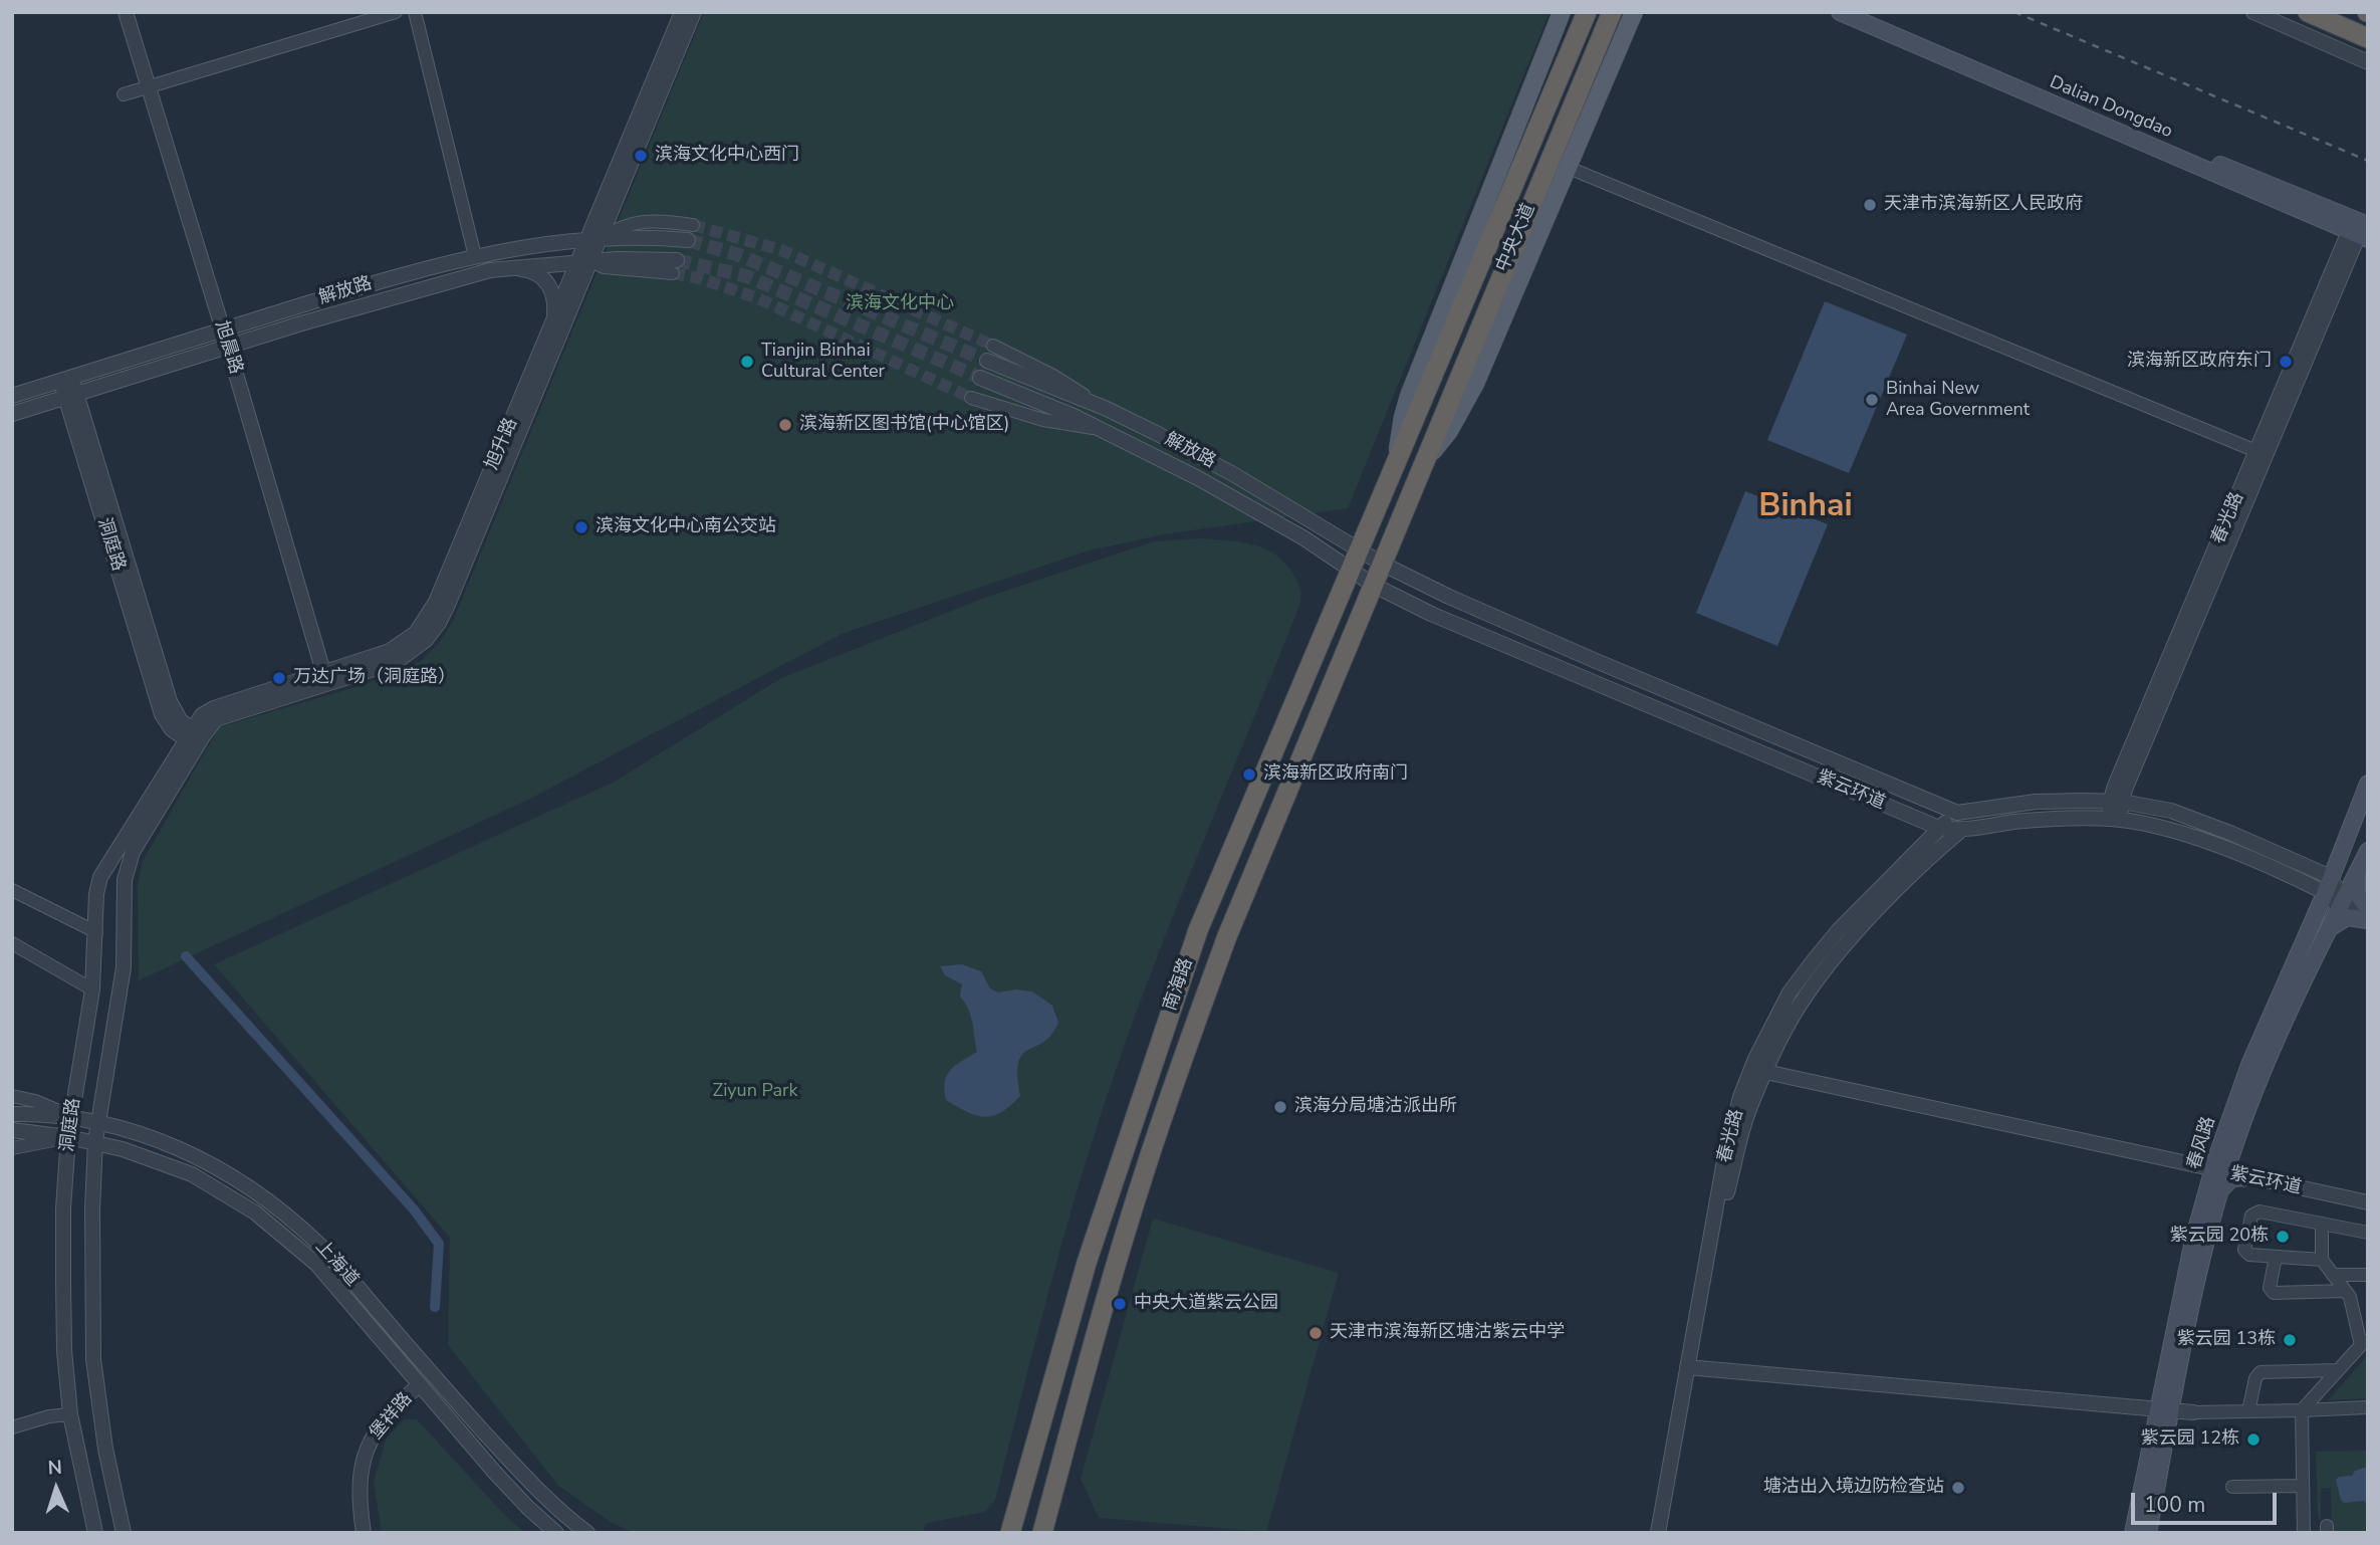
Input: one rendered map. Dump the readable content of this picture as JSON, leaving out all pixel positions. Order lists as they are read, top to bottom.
{
  "streets": {
    "highway": ["中央大道", "南海路"],
    "main road": ["Dalian Dongdao", "春风路"],
    "street": [
      "解放路",
      "旭晨路",
      "旭升路",
      "春光路",
      "洞庭路",
      "紫云环道",
      "上海道",
      "堡祥路"
    ]
  },
  "crossings": [
    ["Dalian Dongdao", "春光路"],
    ["中央大道", "南海路"],
    ["解放路", "旭晨路"],
    ["解放路", "旭升路"],
    ["解放路", "洞庭路"],
    ["解放路", "紫云环道"],
    ["解放路", "南海路"],
    ["旭晨路", "旭升路"],
    ["旭升路", "洞庭路"],
    ["春光路", "紫云环道"],
    ["洞庭路", "上海道"],
    ["紫云环道", "南海路"],
    ["紫云环道", "春风路"],
    ["上海道", "堡祥路"]
  ],
  "districts": ["Binhai"],
  "parks": ["滨海文化中心", "Ziyun Park"],
  "places": [
    "滨海文化中心西门",
    "天津市滨海新区人民政府",
    "Tianjin Binhai Cultural Center",
    "滨海新区政府东门",
    "Binhai New Area Government",
    "滨海新区图书馆(中心馆区)",
    "滨海文化中心南公交站",
    "万达广场（洞庭路）",
    "滨海新区政府南门",
    "滨海分局塘沽派出所",
    "紫云园 20栋",
    "中央大道紫云公园",
    "天津市滨海新区塘沽紫云中学",
    "紫云园 13栋",
    "紫云园 12栋",
    "塘沽出入境边防检查站"
  ],
  "scale_bar": "100 m",
  "north": "top"
}
